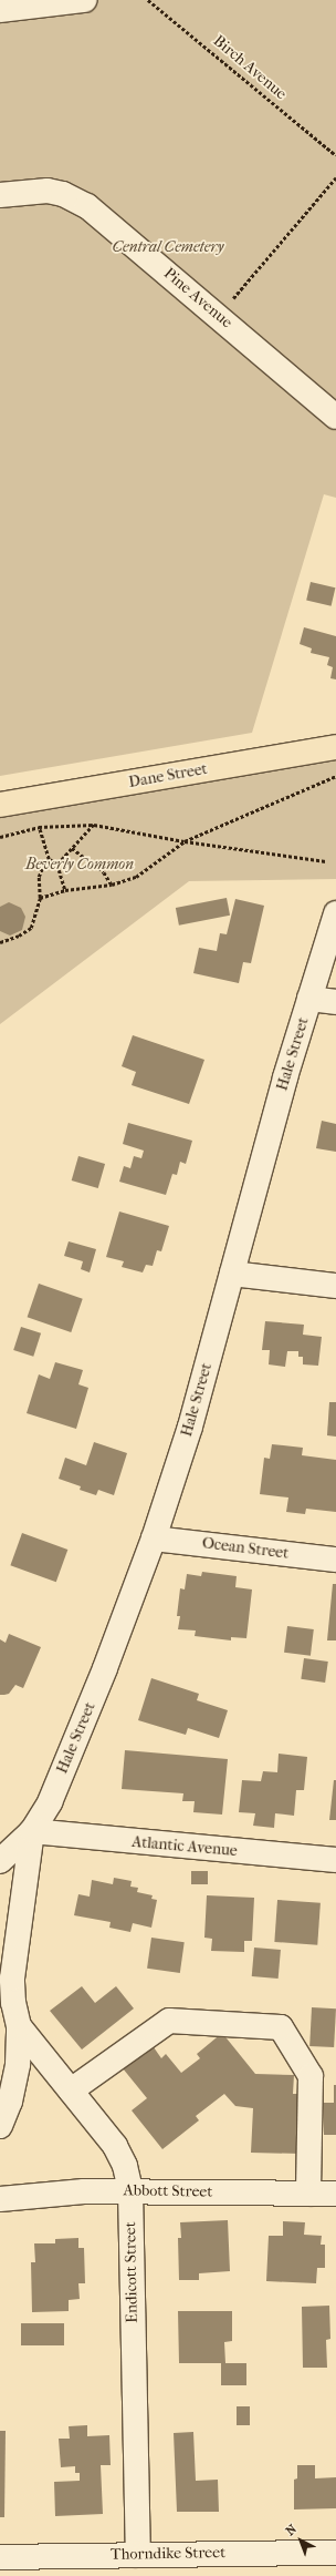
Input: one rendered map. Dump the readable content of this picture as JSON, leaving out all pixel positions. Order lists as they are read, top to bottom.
{
  "streets": {
    "main road": ["Dane Street"],
    "street": [
      "Pine Avenue",
      "Hale Street",
      "Ocean Street",
      "Atlantic Avenue",
      "Abbott Street",
      "Endicott Street",
      "Thorndike Street"
    ],
    "path": ["Birch Avenue"]
  },
  "crossings": [
    ["Hale Street", "Ocean Street"],
    ["Hale Street", "Atlantic Avenue"],
    ["Abbott Street", "Endicott Street"],
    ["Endicott Street", "Thorndike Street"]
  ],
  "parks": ["Central Cemetery", "Beverly Common"],
  "north": "top left"
}
